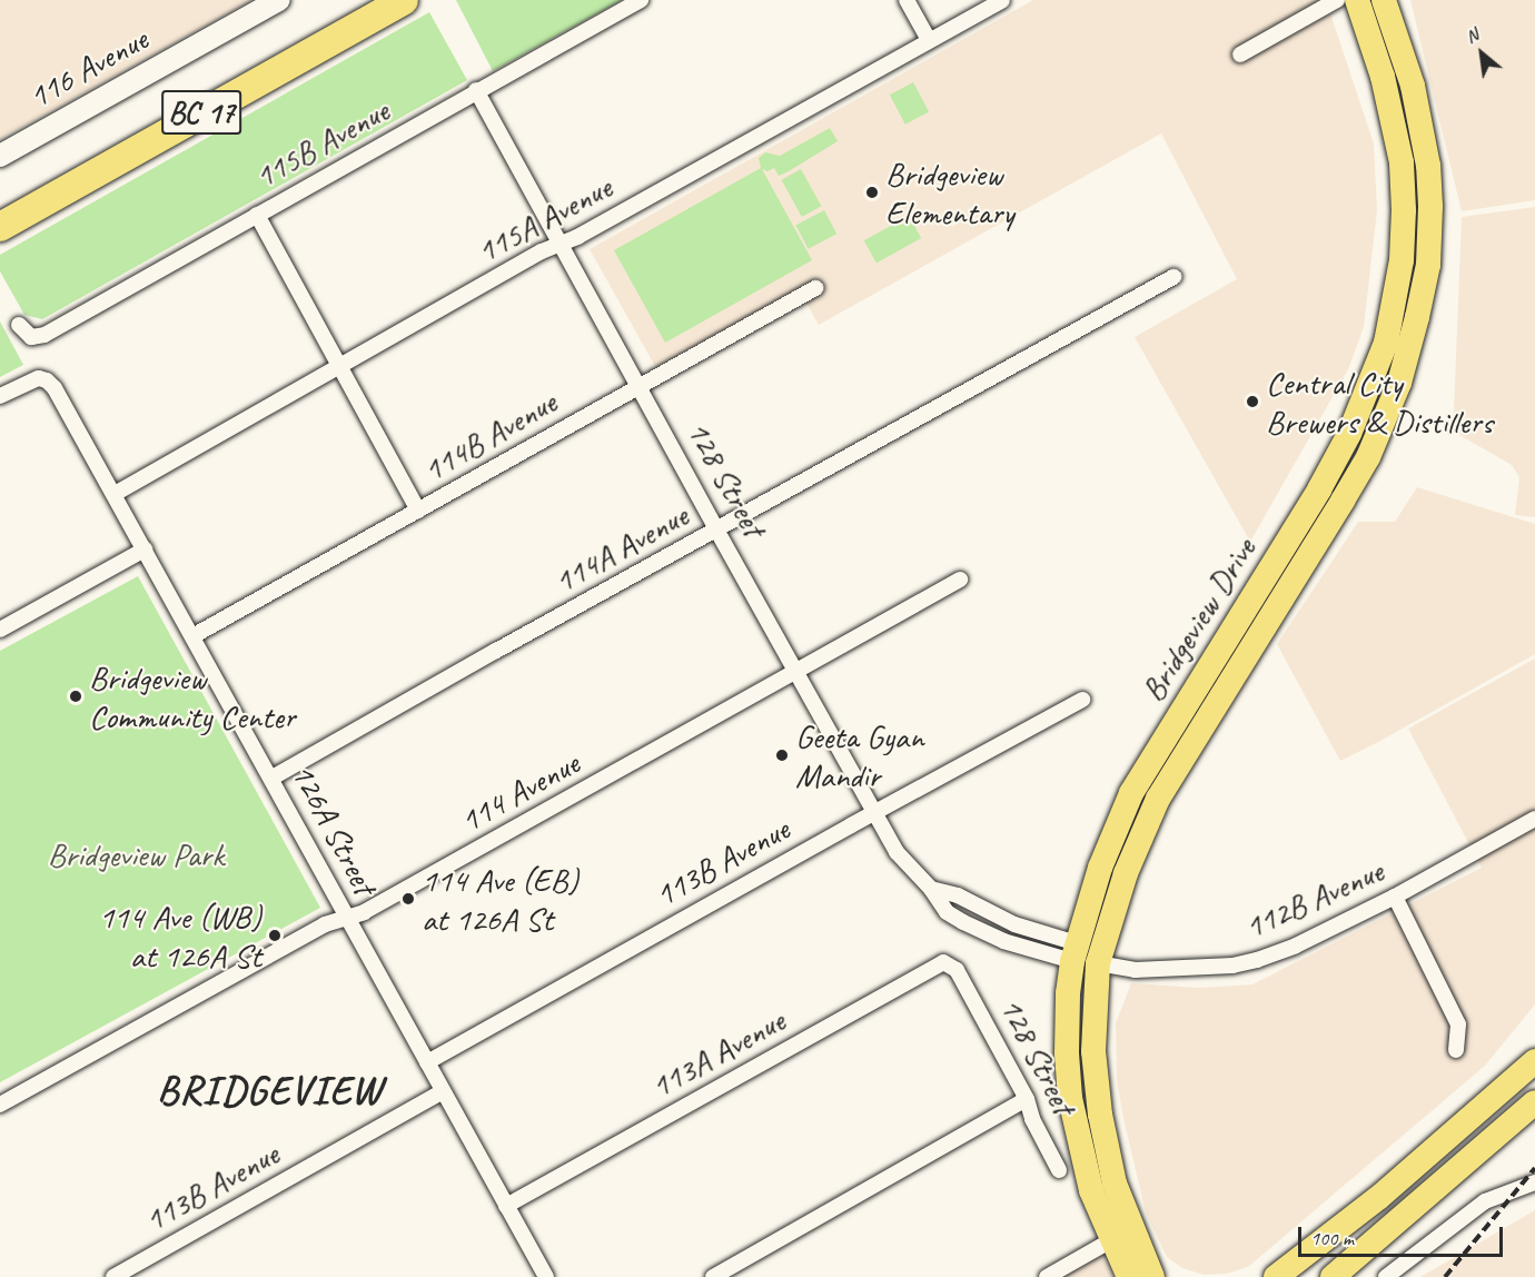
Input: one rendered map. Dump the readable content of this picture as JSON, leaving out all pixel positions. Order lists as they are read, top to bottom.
{
  "streets": {
    "highway": ["BC 17"],
    "main road": ["Bridgeview Drive"],
    "street": [
      "116 Avenue",
      "115B Avenue",
      "115A Avenue",
      "114B Avenue",
      "128 Street",
      "114A Avenue",
      "114 Avenue",
      "126A Street",
      "113B Avenue",
      "112B Avenue",
      "113A Avenue"
    ]
  },
  "crossings": [
    ["115B Avenue", "128 Street"],
    ["115A Avenue", "128 Street"],
    ["115A Avenue", "126A Street"],
    ["114B Avenue", "128 Street"],
    ["114B Avenue", "126A Street"],
    ["128 Street", "114A Avenue"],
    ["128 Street", "Bridgeview Drive"],
    ["128 Street", "114 Avenue"],
    ["128 Street", "113B Avenue"],
    ["128 Street", "112B Avenue"],
    ["128 Street", "113A Avenue"],
    ["114A Avenue", "126A Street"],
    ["Bridgeview Drive", "112B Avenue"],
    ["114 Avenue", "126A Street"],
    ["126A Street", "113B Avenue"],
    ["126A Street", "113A Avenue"]
  ],
  "districts": ["BRIDGEVIEW"],
  "parks": ["Bridgeview Park"],
  "places": [
    "Bridgeview Elementary",
    "Central City Brewers & Distillers",
    "Bridgeview Community Center",
    "Geeta Gyan Mandir",
    "114 Ave (EB) at 126A St",
    "114 Ave (WB) at 126A St"
  ],
  "scale_bar": "100 m",
  "north": "top left"
}
